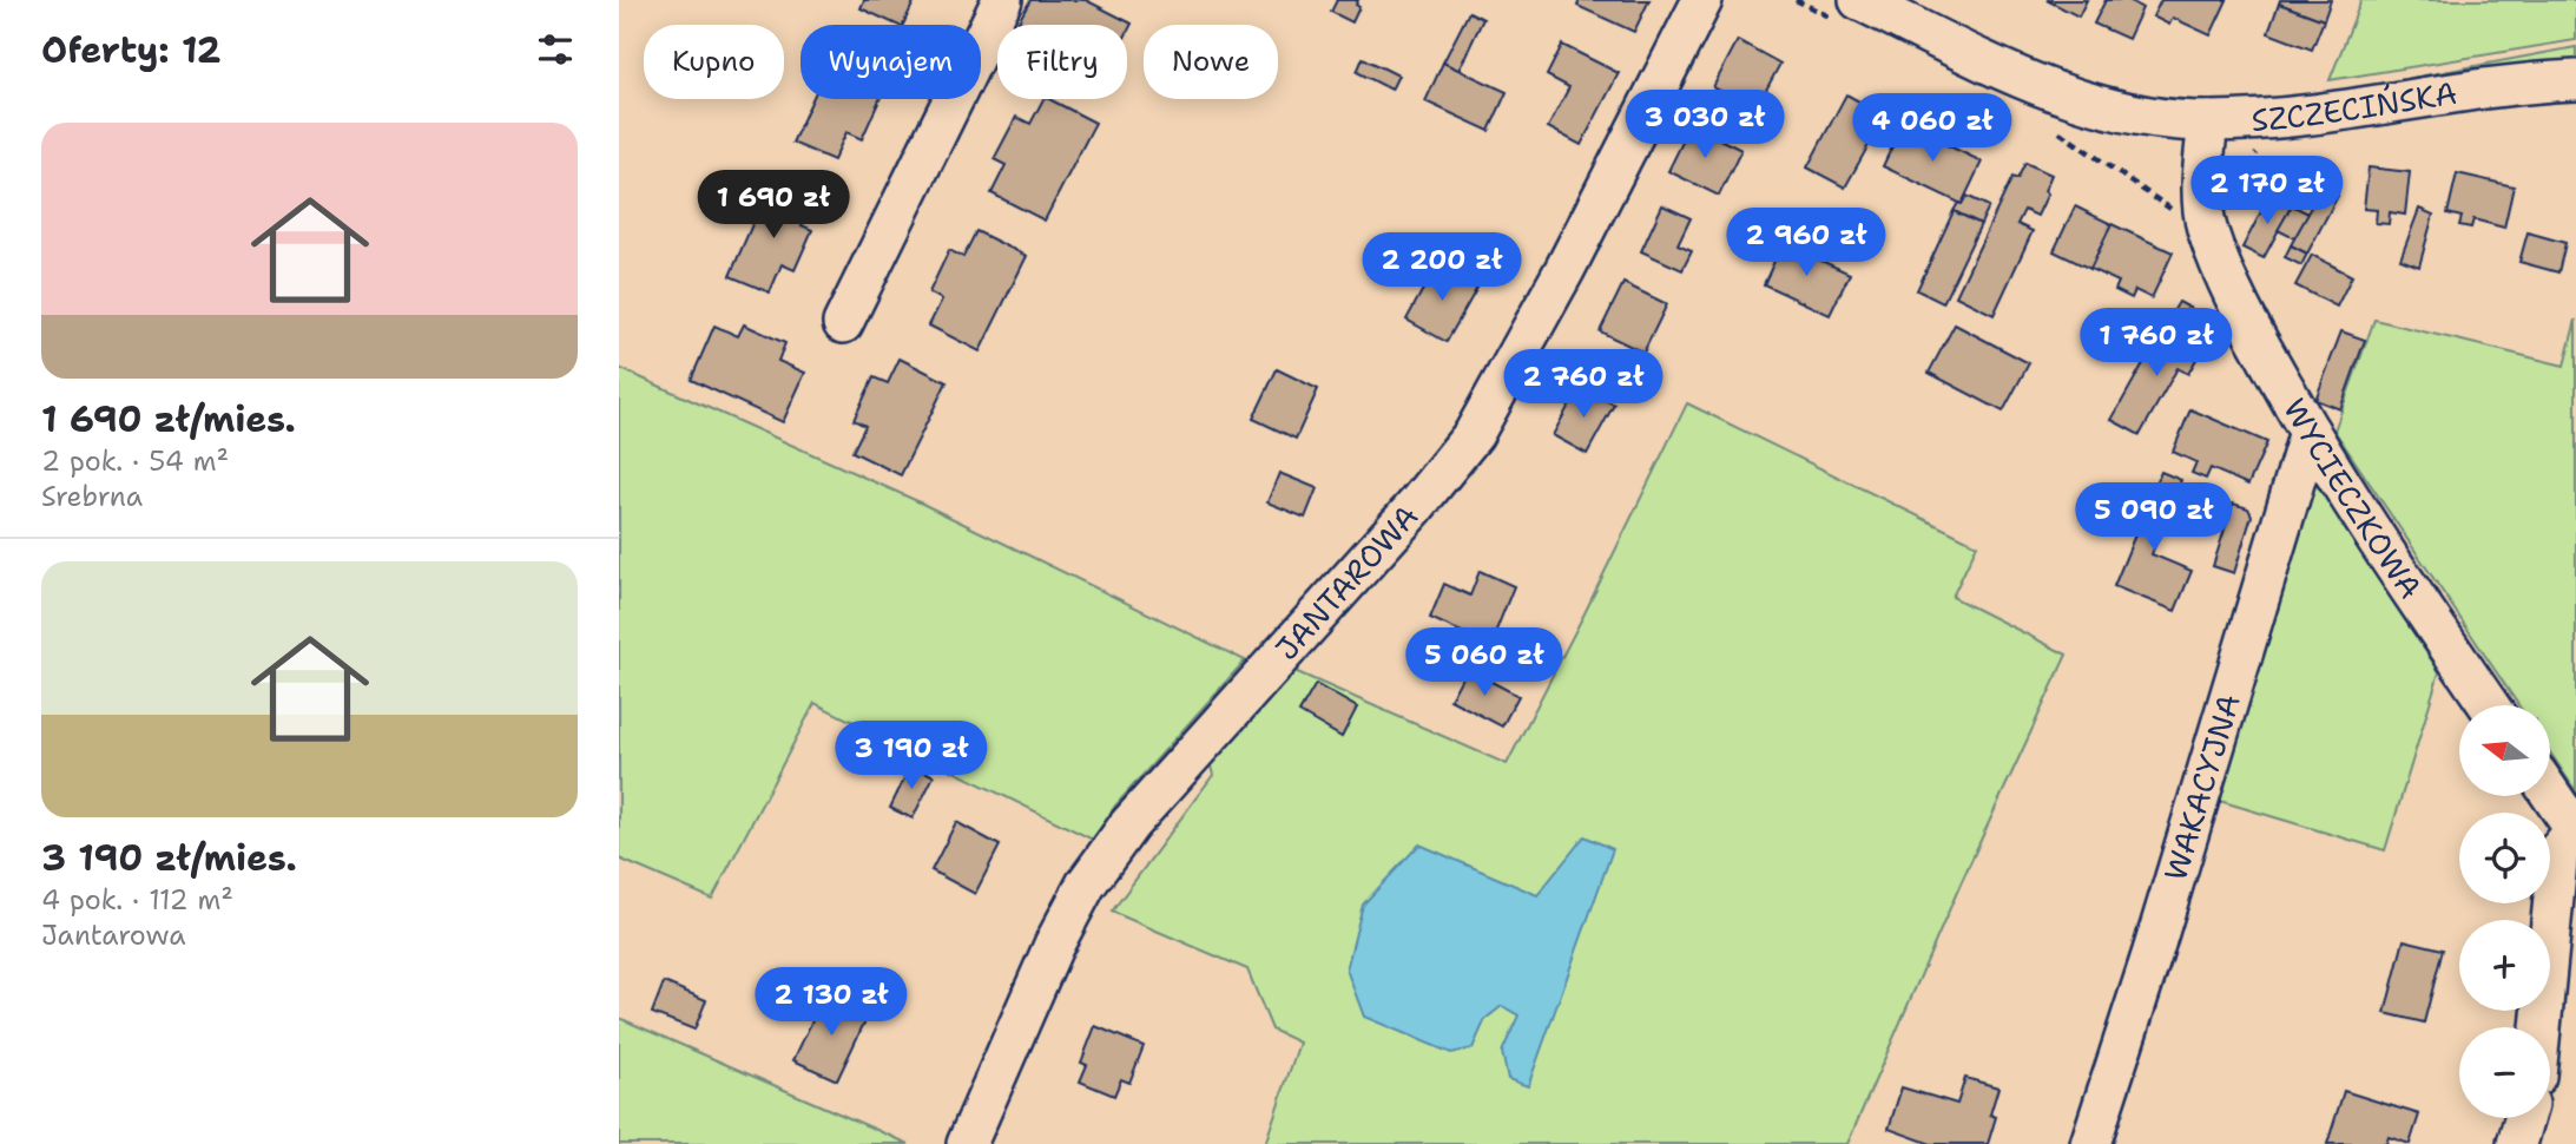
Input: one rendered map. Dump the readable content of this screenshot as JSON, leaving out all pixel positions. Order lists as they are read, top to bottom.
{
  "streets": {
    "street": [
      "SZCZECIŃSKA",
      "WYCIECZKOWA",
      "JANTAROWA",
      "WAKACYJNA"
    ]
  },
  "crossings": [
    ["SZCZECIŃSKA", "WYCIECZKOWA"],
    ["WYCIECZKOWA", "WAKACYJNA"]
  ],
  "north": "left",
  "page": {
    "heading": "Oferty: 12",
    "chip": [
      "Kupno",
      "Wynajem",
      "Filtry",
      "Nowe"
    ],
    "price": [
      "3 030 zł",
      "4 060 zł",
      "2 170 zł",
      "1 690 zł",
      "2 960 zł",
      "2 200 zł",
      "1 760 zł",
      "2 760 zł",
      "5 090 zł",
      "5 060 zł",
      "3 190 zł",
      "2 130 zł"
    ],
    "list": [
      {
        "name": "1 690 zł/mies.",
        "note": "2 pok. · 54 m² · Srebrna"
      },
      {
        "name": "3 190 zł/mies.",
        "note": "4 pok. · 112 m² · Jantarowa"
      }
    ],
    "map_buttons": ["+", "−"]
  }
}
